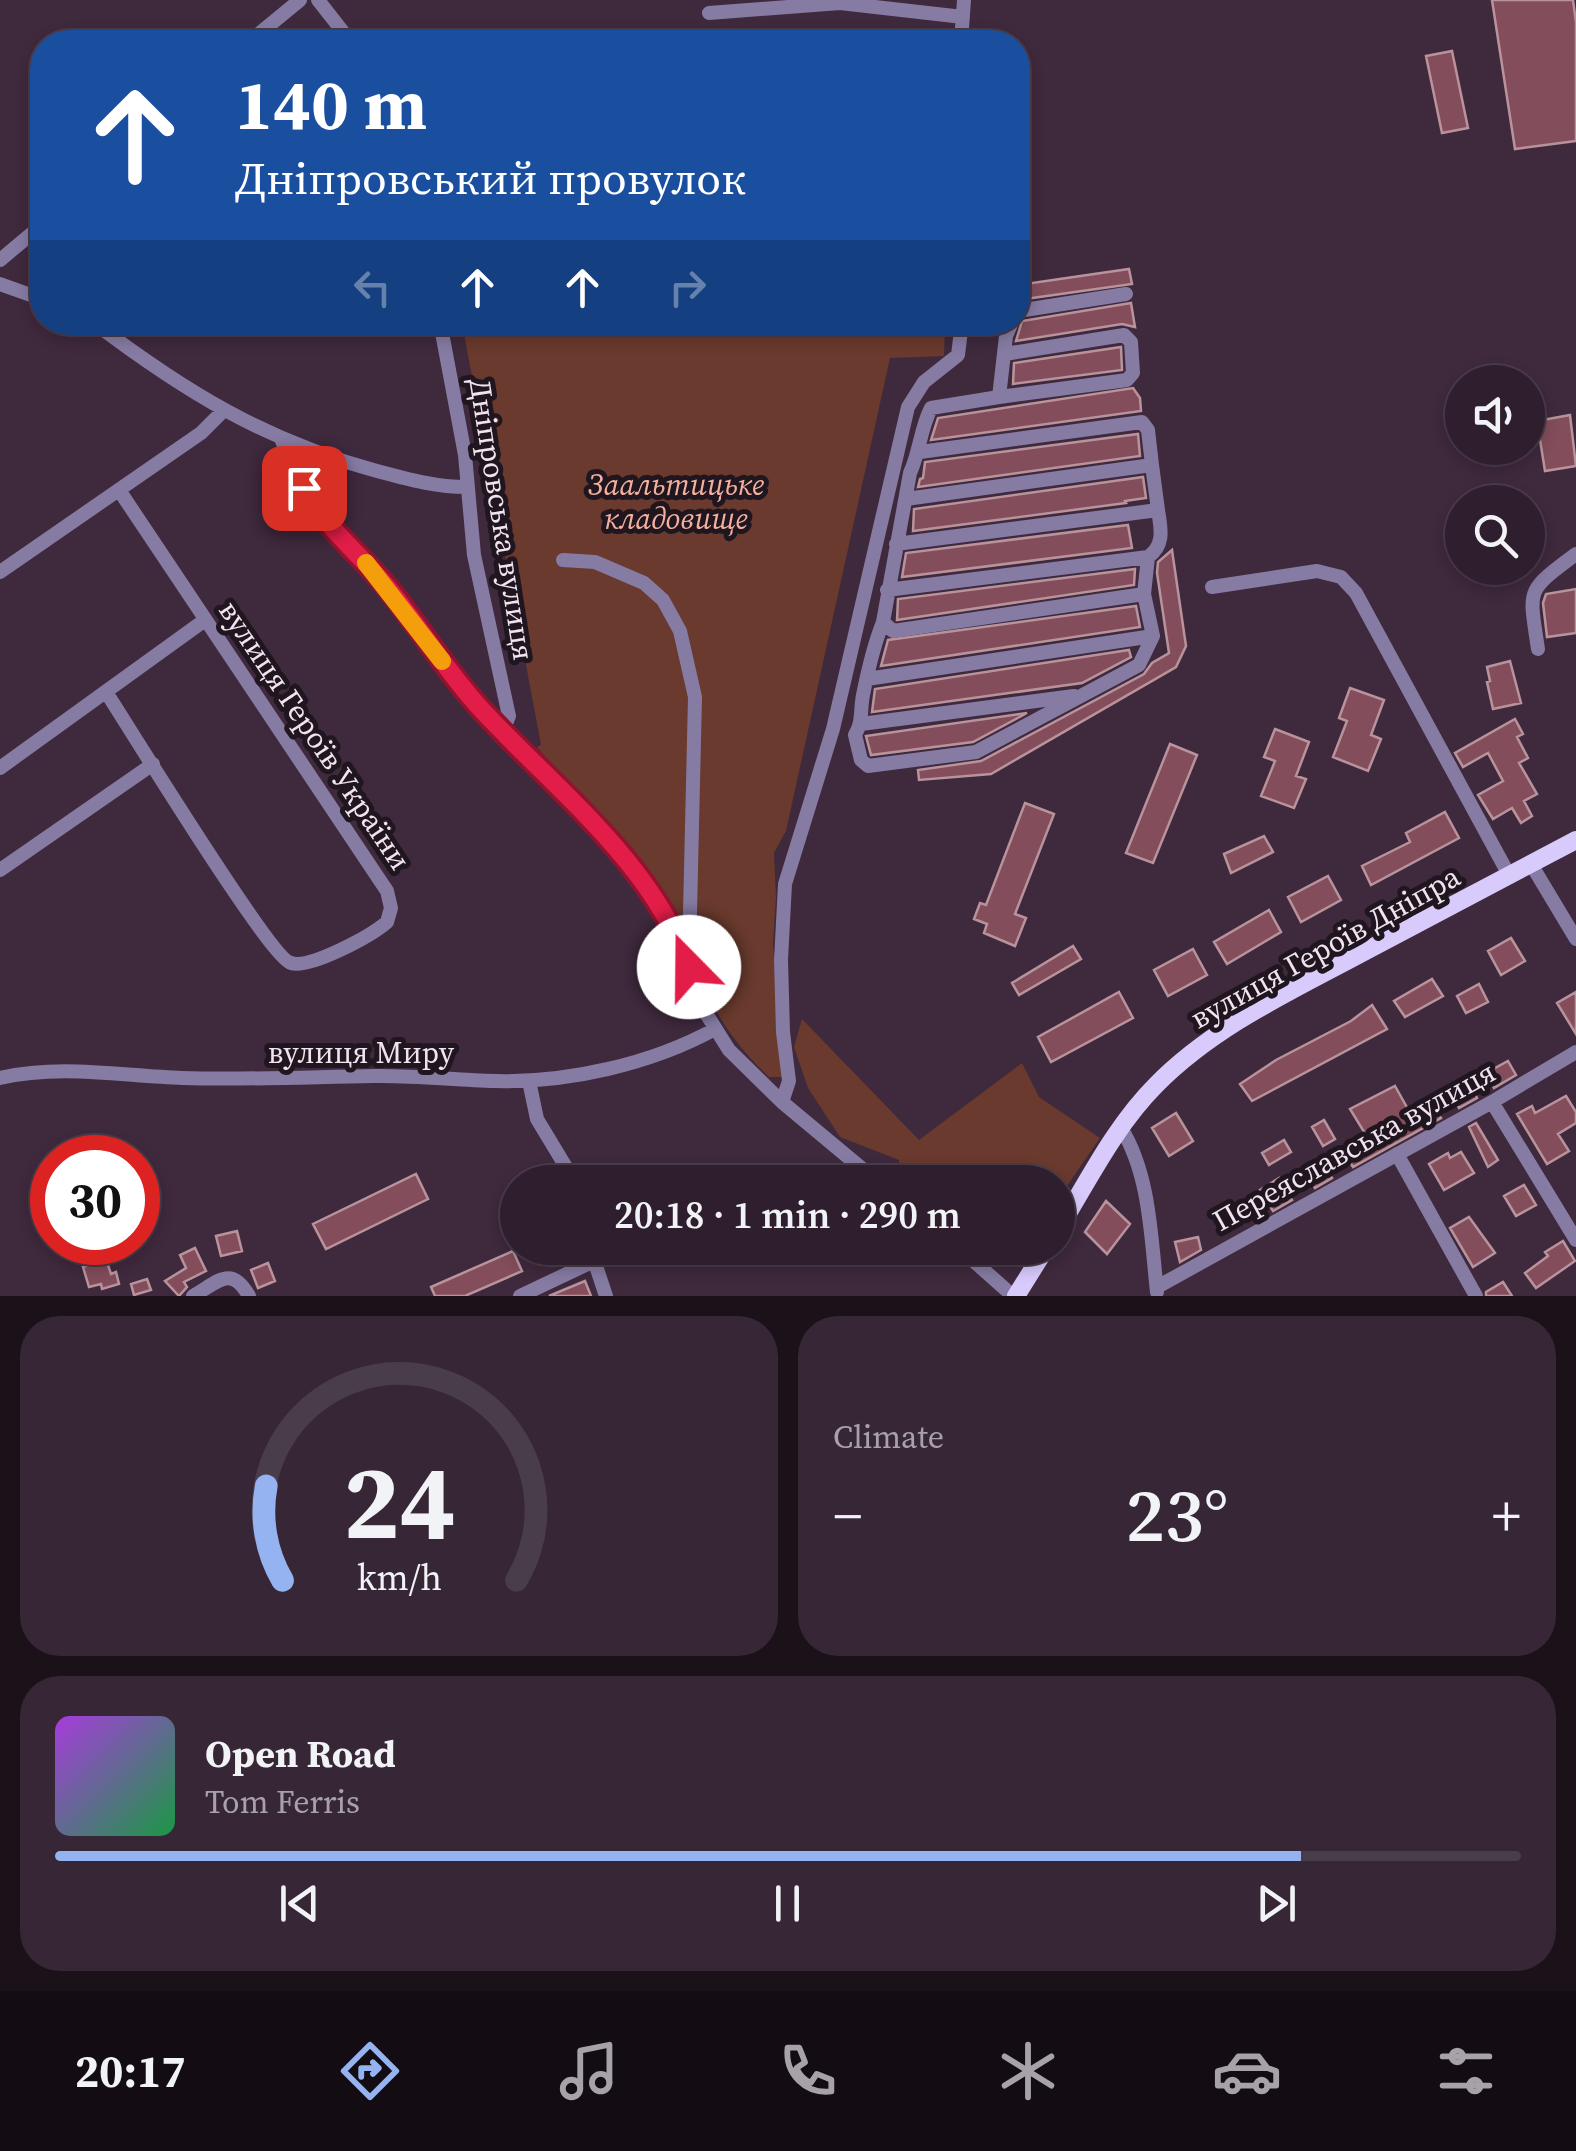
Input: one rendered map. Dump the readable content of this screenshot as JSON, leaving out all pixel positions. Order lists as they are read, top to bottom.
{
  "streets": {
    "main road": ["вулиця Героїв Дніпра"],
    "street": [
      "Дніпровська вулиця",
      "вулиця Героїв України",
      "вулиця Миру",
      "Переяславська вулиця"
    ]
  },
  "parks": ["Заальтицьке кладовище"],
  "page": {
    "turn": ["140 m", "Дніпровський провулок"],
    "limit": "30",
    "trip": "20:18 · 1 min · 290 m",
    "tile": "Climate",
    "heat": ["−", "23°", "+"],
    "song": ["Open Road", "Tom Ferris"],
    "tabs": "20:17",
    "gauge": ["24", "km/h"]
  }
}
